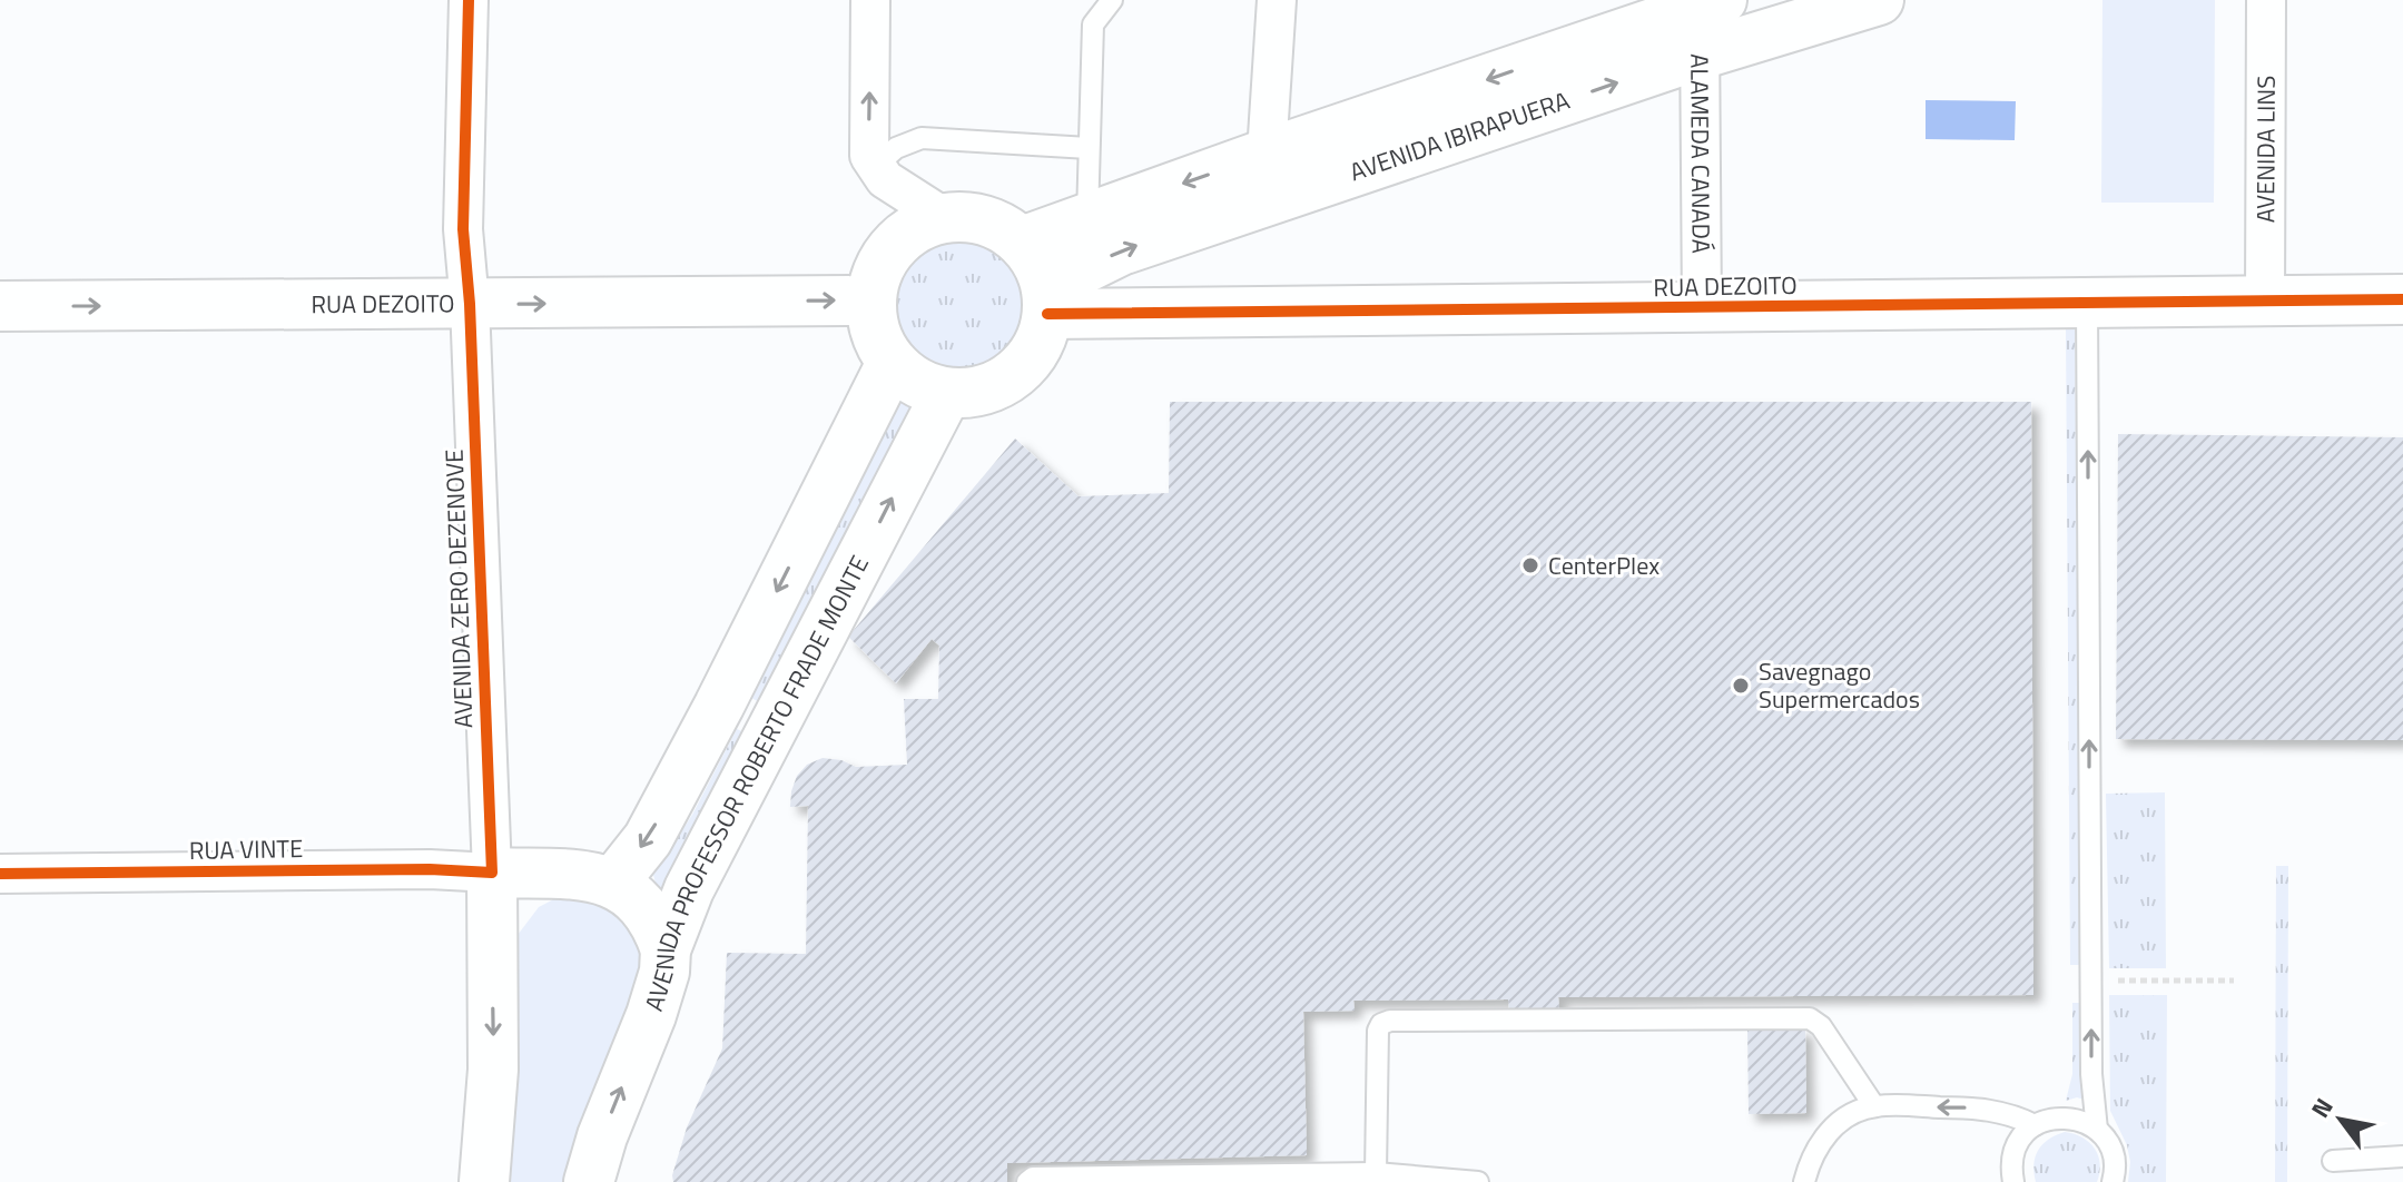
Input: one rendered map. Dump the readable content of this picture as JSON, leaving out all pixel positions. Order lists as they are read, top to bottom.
{
  "streets": {
    "main road": [
      "AVENIDA IBIRAPUERA",
      "RUA DEZOITO",
      "AVENIDA ZERO DEZENOVE",
      "AVENIDA PROFESSOR ROBERTO FRADE MONTE",
      "RUA VINTE"
    ],
    "street": ["AVENIDA LINS", "ALAMEDA CANADÁ"]
  },
  "crossings": [
    ["AVENIDA IBIRAPUERA", "ALAMEDA CANADÁ"],
    ["AVENIDA IBIRAPUERA", "RUA DEZOITO"],
    ["AVENIDA IBIRAPUERA", "AVENIDA PROFESSOR ROBERTO FRADE MONTE"],
    ["AVENIDA LINS", "RUA DEZOITO"],
    ["ALAMEDA CANADÁ", "RUA DEZOITO"],
    ["RUA DEZOITO", "AVENIDA ZERO DEZENOVE"],
    ["RUA DEZOITO", "AVENIDA PROFESSOR ROBERTO FRADE MONTE"],
    ["AVENIDA ZERO DEZENOVE", "RUA VINTE"],
    ["AVENIDA PROFESSOR ROBERTO FRADE MONTE", "RUA VINTE"]
  ],
  "one_way": ["RUA DEZOITO"],
  "places": ["CenterPlex", "Savegnago Supermercados"],
  "north": "top left"
}
